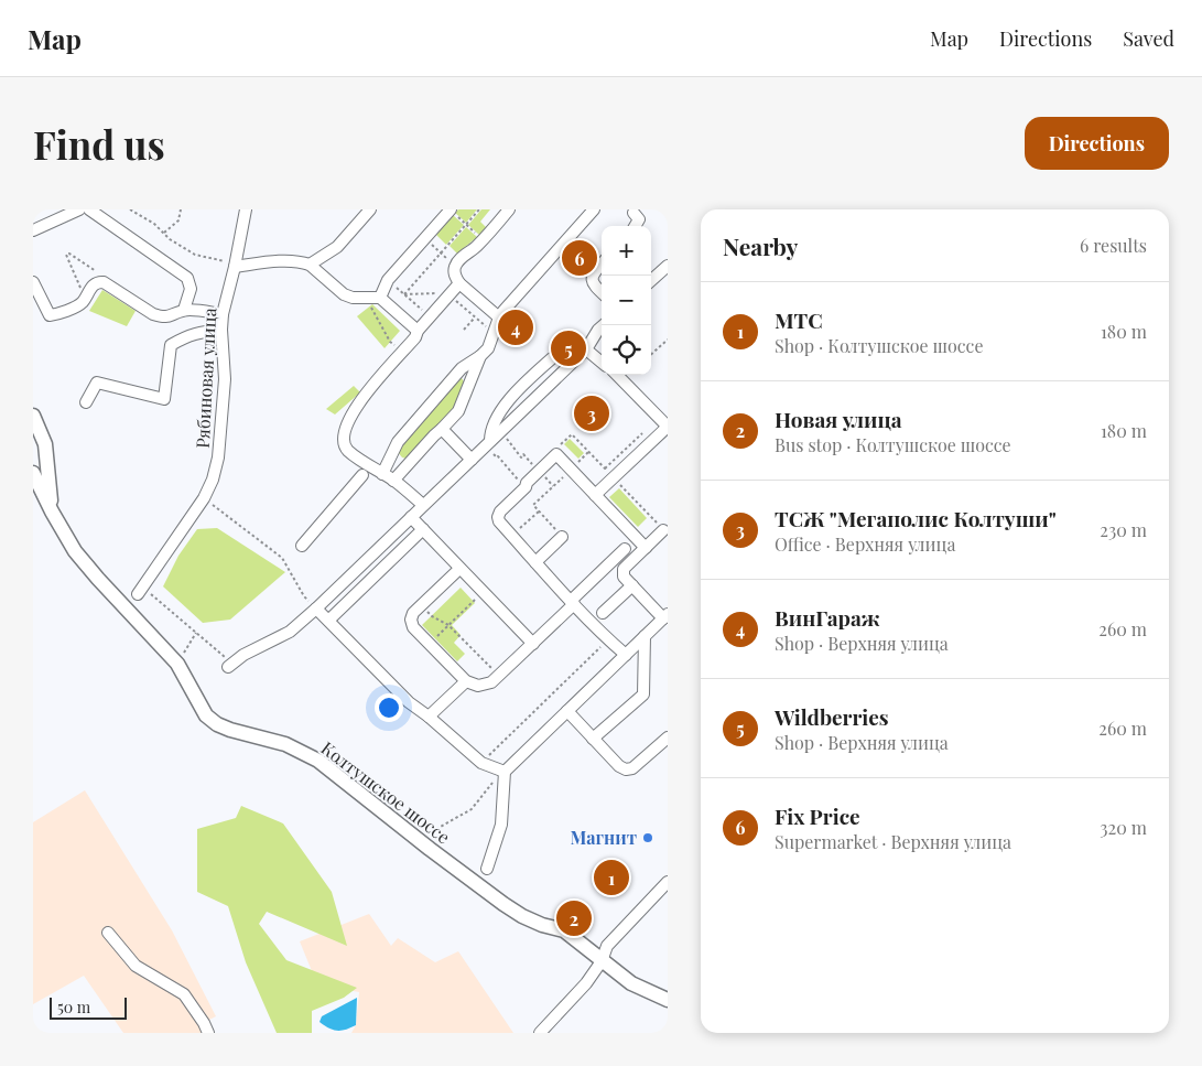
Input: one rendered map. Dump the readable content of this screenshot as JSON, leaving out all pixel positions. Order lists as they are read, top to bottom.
{
  "streets": {
    "main road": ["Колтушское шоссе"],
    "street": ["Рябиновая улица"]
  },
  "places": ["Магнит"],
  "scale_bar": "50 m",
  "page": {
    "header": "Map",
    "nav": ["Map", "Directions", "Saved"],
    "buttons": "Directions",
    "title": "Find us",
    "heading": ["Nearby", "6 results"],
    "map_buttons": ["+", "−"],
    "pins": [
      "6",
      "4",
      "5",
      "3",
      "1",
      "2"
    ],
    "list": [
      {
        "mark": "1",
        "name": "МТС",
        "note": "Shop · Колтушское шоссе",
        "value": "180 m"
      },
      {
        "mark": "2",
        "name": "Новая улица",
        "note": "Bus stop · Колтушское шоссе",
        "value": "180 m"
      },
      {
        "mark": "3",
        "name": "ТСЖ \"Мегаполис Колтуши\"",
        "note": "Office · Верхняя улица",
        "value": "230 m"
      },
      {
        "mark": "4",
        "name": "ВинГараж",
        "note": "Shop · Верхняя улица",
        "value": "260 m"
      },
      {
        "mark": "5",
        "name": "Wildberries",
        "note": "Shop · Верхняя улица",
        "value": "260 m"
      },
      {
        "mark": "6",
        "name": "Fix Price",
        "note": "Supermarket · Верхняя улица",
        "value": "320 m"
      }
    ],
    "scale": "50 m"
  }
}
